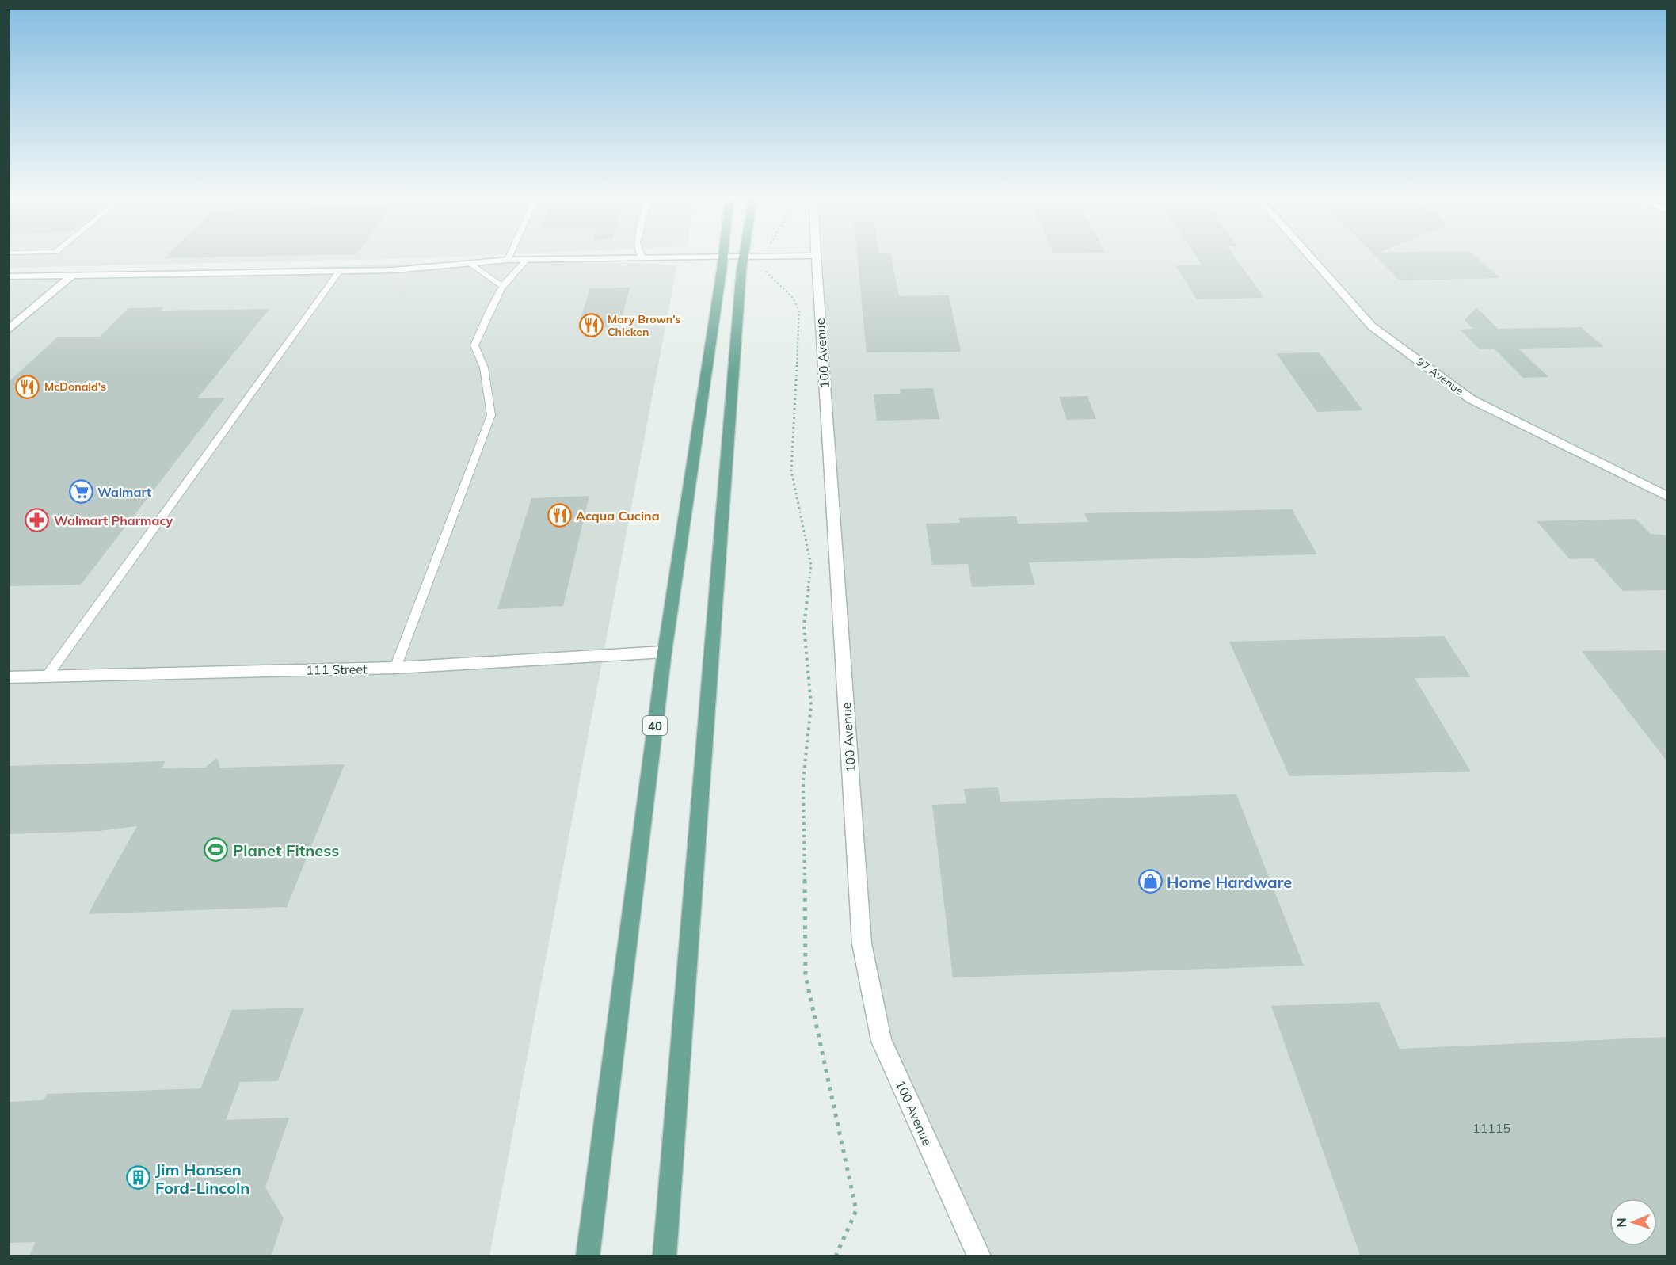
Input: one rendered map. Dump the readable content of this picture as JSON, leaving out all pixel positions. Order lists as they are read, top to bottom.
{
  "streets": {
    "main road": ["40"],
    "street": ["100 Avenue", "97 Avenue", "111 Street"]
  },
  "crossings": [
    ["111 Street", "40"]
  ],
  "places": {
    "restaurant": ["Mary Brown's Chicken", "McDonald's", "Acqua Cucina"],
    "supermarket": ["Walmart"],
    "pharmacy": ["Walmart Pharmacy"],
    "sports": ["Planet Fitness"],
    "shop": ["Home Hardware"],
    "building": ["Jim Hansen Ford-Lincoln"]
  },
  "house_numbers": ["11115"],
  "north": "left"
}
